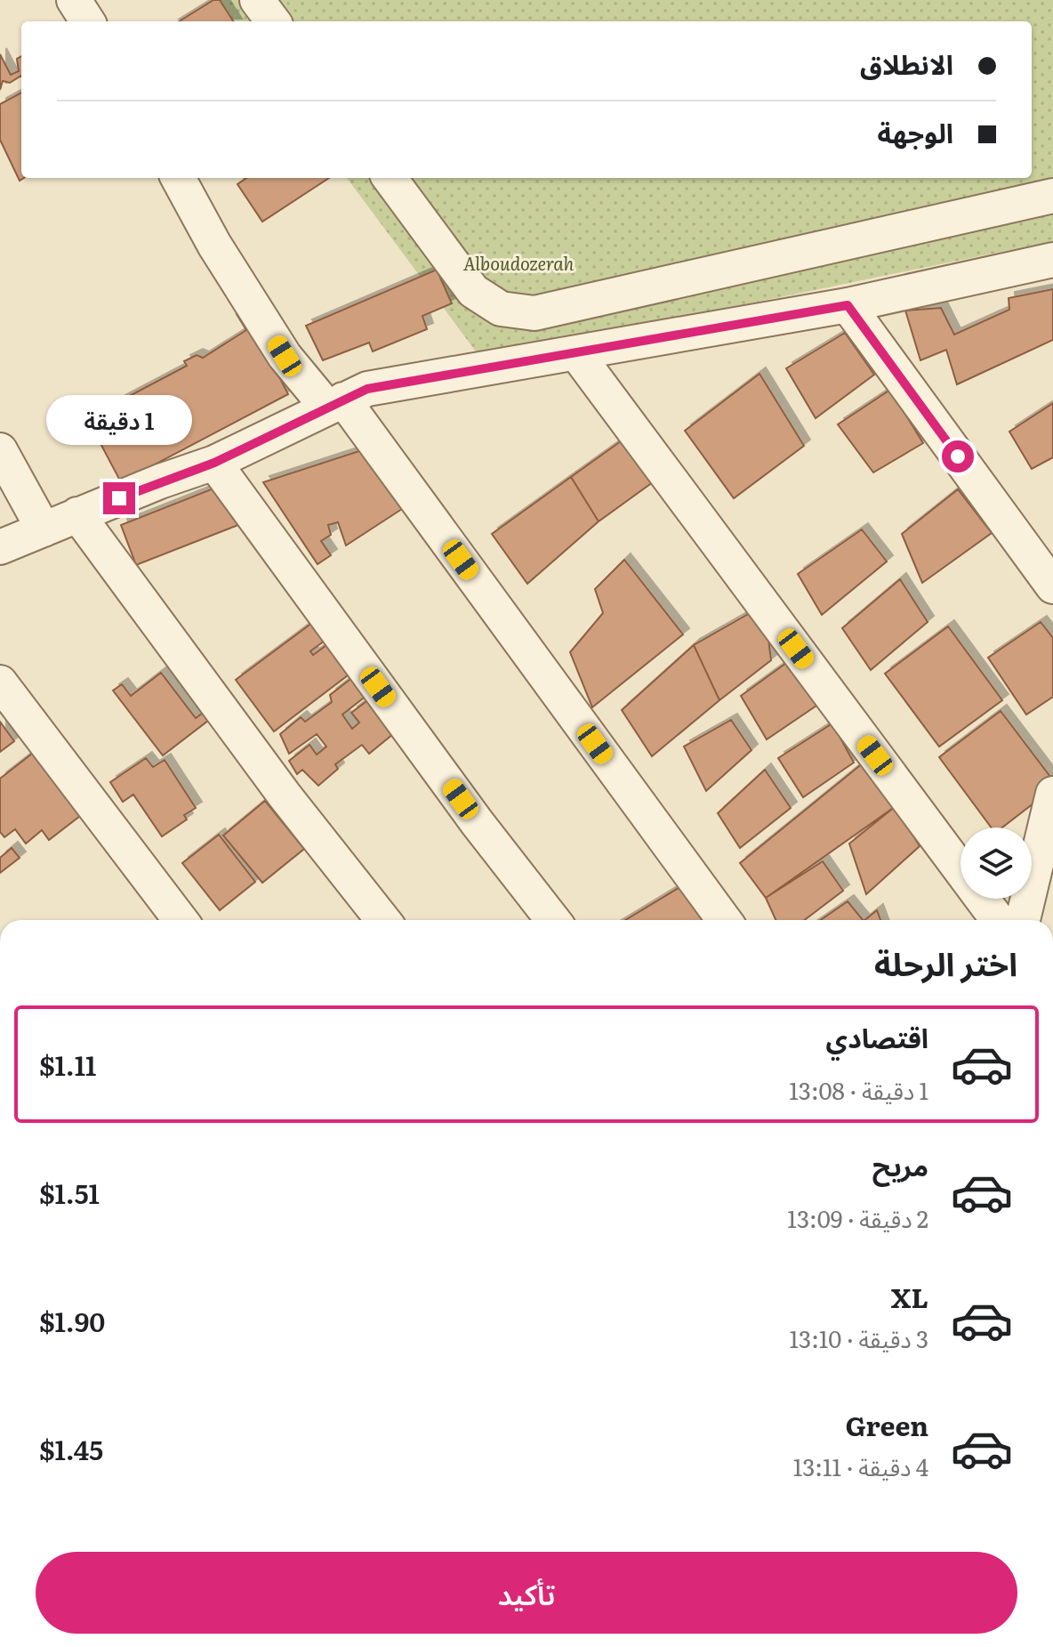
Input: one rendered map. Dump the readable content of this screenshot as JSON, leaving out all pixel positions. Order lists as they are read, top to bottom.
{
  "parks": ["Alboudozerah"],
  "page": {
    "banner": ["الانطلاق", "الوجهة"],
    "bubble": "1 دقيقة",
    "heading": "اختر الرحلة",
    "list": [
      {
        "name": "اقتصادي",
        "note": "1 دقيقة · 13:08",
        "value": "$1.11"
      },
      {
        "name": "مريح",
        "note": "2 دقيقة · 13:09",
        "value": "$1.51"
      },
      {
        "name": "XL",
        "note": "3 دقيقة · 13:10",
        "value": "$1.90"
      },
      {
        "name": "Green",
        "note": "4 دقيقة · 13:11",
        "value": "$1.45"
      }
    ],
    "buttons": "تأكيد"
  }
}
